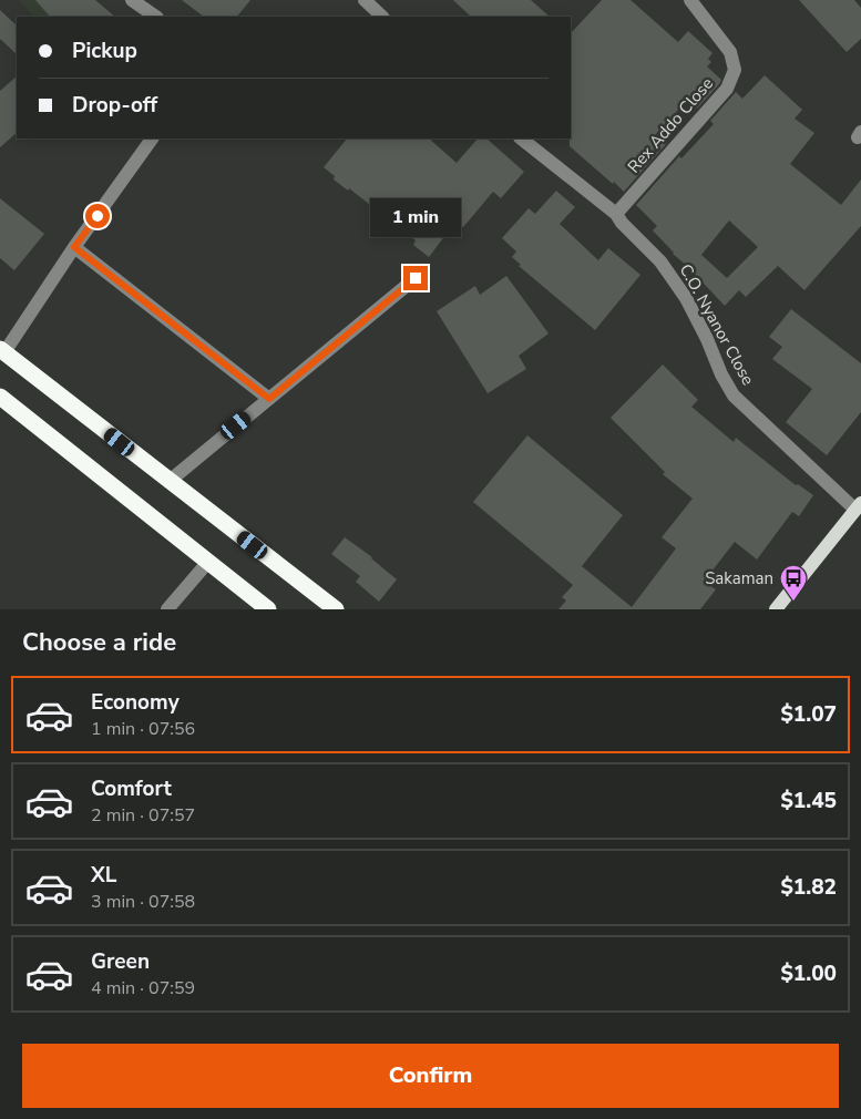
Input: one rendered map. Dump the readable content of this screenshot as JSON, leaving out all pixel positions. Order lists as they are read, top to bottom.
{
  "streets": {
    "street": ["Rex Addo Close", "C.O. Nyanor Close"]
  },
  "crossings": [
    ["Rex Addo Close", "C.O. Nyanor Close"]
  ],
  "places": {
    "bus stop": ["Sakaman"]
  },
  "page": {
    "banner": ["Pickup", "Drop-off"],
    "bubble": "1 min",
    "heading": "Choose a ride",
    "list": [
      {
        "name": "Economy",
        "note": "1 min · 07:56",
        "value": "$1.07"
      },
      {
        "name": "Comfort",
        "note": "2 min · 07:57",
        "value": "$1.45"
      },
      {
        "name": "XL",
        "note": "3 min · 07:58",
        "value": "$1.82"
      },
      {
        "name": "Green",
        "note": "4 min · 07:59",
        "value": "$1.00"
      }
    ],
    "buttons": "Confirm"
  }
}
